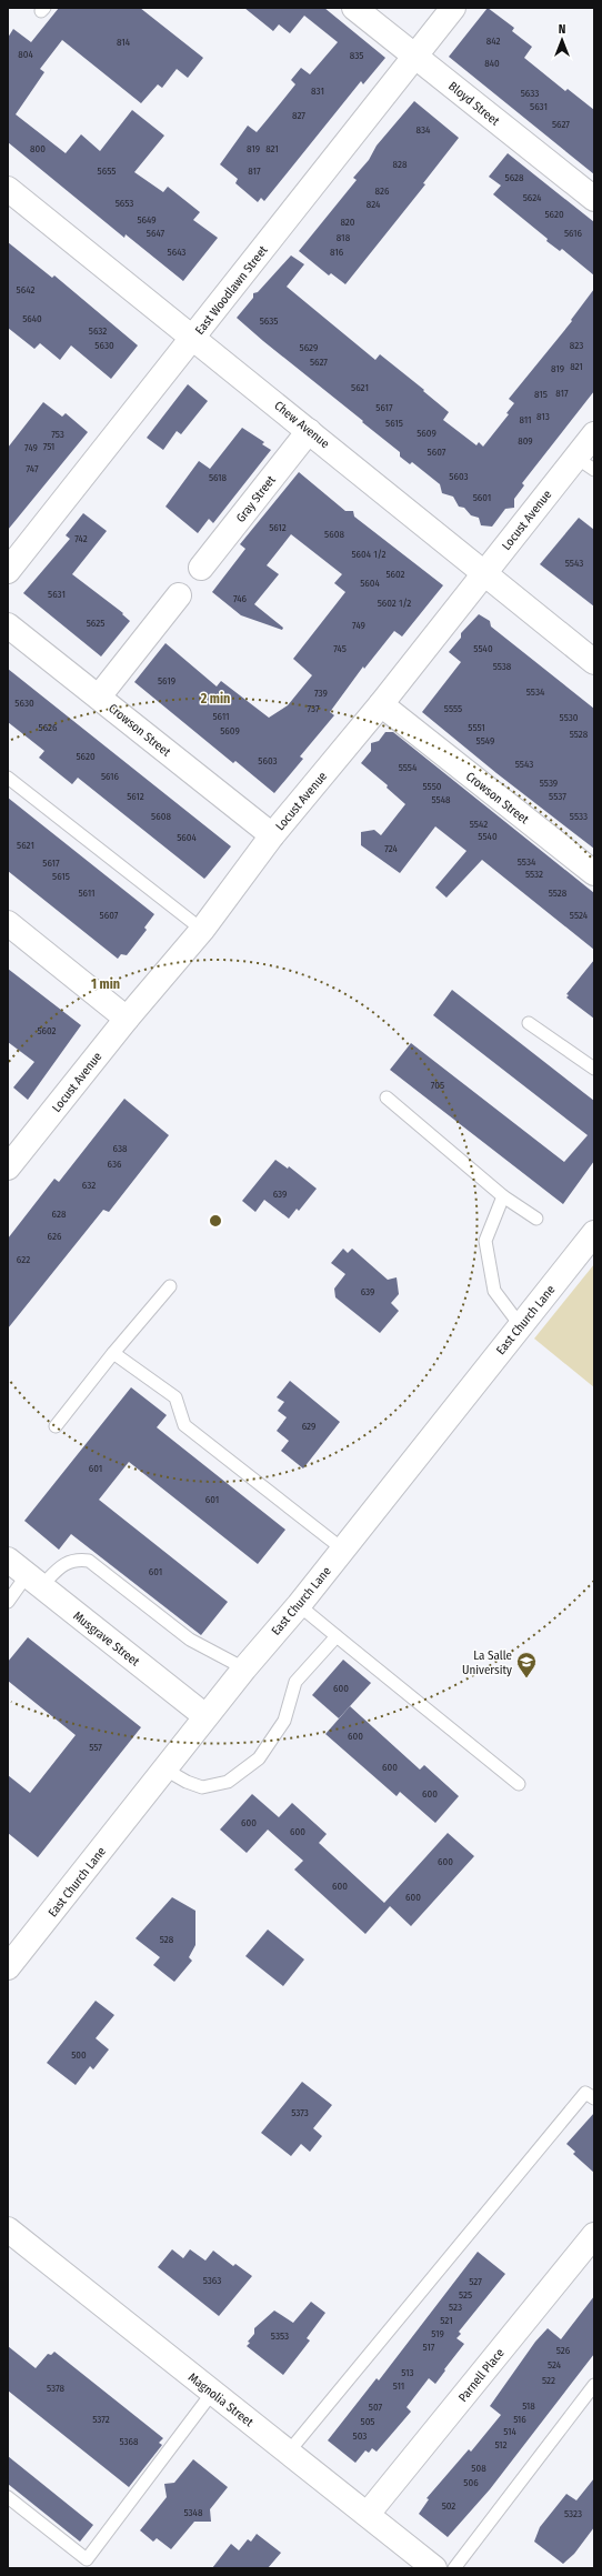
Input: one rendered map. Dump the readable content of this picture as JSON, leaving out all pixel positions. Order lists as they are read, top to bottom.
{
  "streets": {
    "street": [
      "Bloyd Street",
      "East Woodlawn Street",
      "Chew Avenue",
      "Gray Street",
      "Locust Avenue",
      "Crowson Street",
      "East Church Lane",
      "Musgrave Street",
      "Parnell Place",
      "Magnolia Street"
    ]
  },
  "crossings": [
    ["Bloyd Street", "East Woodlawn Street"],
    ["East Woodlawn Street", "Chew Avenue"],
    ["Chew Avenue", "Gray Street"],
    ["Chew Avenue", "Locust Avenue"],
    ["Locust Avenue", "Crowson Street"],
    ["East Church Lane", "Musgrave Street"],
    ["Parnell Place", "Magnolia Street"]
  ],
  "places": {
    "school or university": ["La Salle University"]
  },
  "house_numbers": [
    "842",
    "814",
    "804",
    "835",
    "840",
    "831",
    "5633",
    "5631",
    "827",
    "5627",
    "834",
    "800",
    "819",
    "821",
    "828",
    "5655",
    "817",
    "5628",
    "826",
    "5624",
    "5653",
    "824",
    "5620",
    "5649",
    "820",
    "5647",
    "5616",
    "818",
    "5643",
    "816",
    "5642",
    "5640",
    "5635",
    "5632",
    "5630",
    "823",
    "5629",
    "5627",
    "821",
    "819",
    "5621",
    "817",
    "815",
    "5617",
    "813",
    "811",
    "5615",
    "5609",
    "753",
    "809",
    "751",
    "749",
    "5607",
    "747",
    "5603",
    "5618",
    "5601",
    "5612",
    "5608",
    "742",
    "5604 1/2",
    "5543",
    "5602",
    "5604",
    "5631",
    "746",
    "5602 1/2",
    "5625",
    "749",
    "745",
    "5540",
    "5538",
    "5619",
    "5534",
    "739",
    "5630",
    "737",
    "5555",
    "5611",
    "5530",
    "5626",
    "5551",
    "5609",
    "5528",
    "5549",
    "5620",
    "5603",
    "5543",
    "5554",
    "5616",
    "5539",
    "5550",
    "5612",
    "5537",
    "5548",
    "5608",
    "5533",
    "5542",
    "5540",
    "5604",
    "5621",
    "724",
    "5534",
    "5617",
    "5532",
    "5615",
    "5611",
    "5528",
    "5607",
    "5524",
    "5602",
    "705",
    "638",
    "636",
    "632",
    "639",
    "628",
    "626",
    "622",
    "639",
    "629",
    "601",
    "601",
    "601",
    "600",
    "600",
    "557",
    "600",
    "600",
    "600",
    "600",
    "600",
    "600",
    "600",
    "528",
    "500",
    "5373",
    "5363",
    "527",
    "525",
    "523",
    "521",
    "519",
    "5353",
    "517",
    "526",
    "524",
    "513",
    "522",
    "511",
    "5378",
    "518",
    "507",
    "5372",
    "516",
    "505",
    "514",
    "503",
    "5368",
    "512",
    "508",
    "506",
    "502",
    "5348",
    "5323"
  ],
  "north": "top",
  "rings": ["2 min", "1 min"]
}
